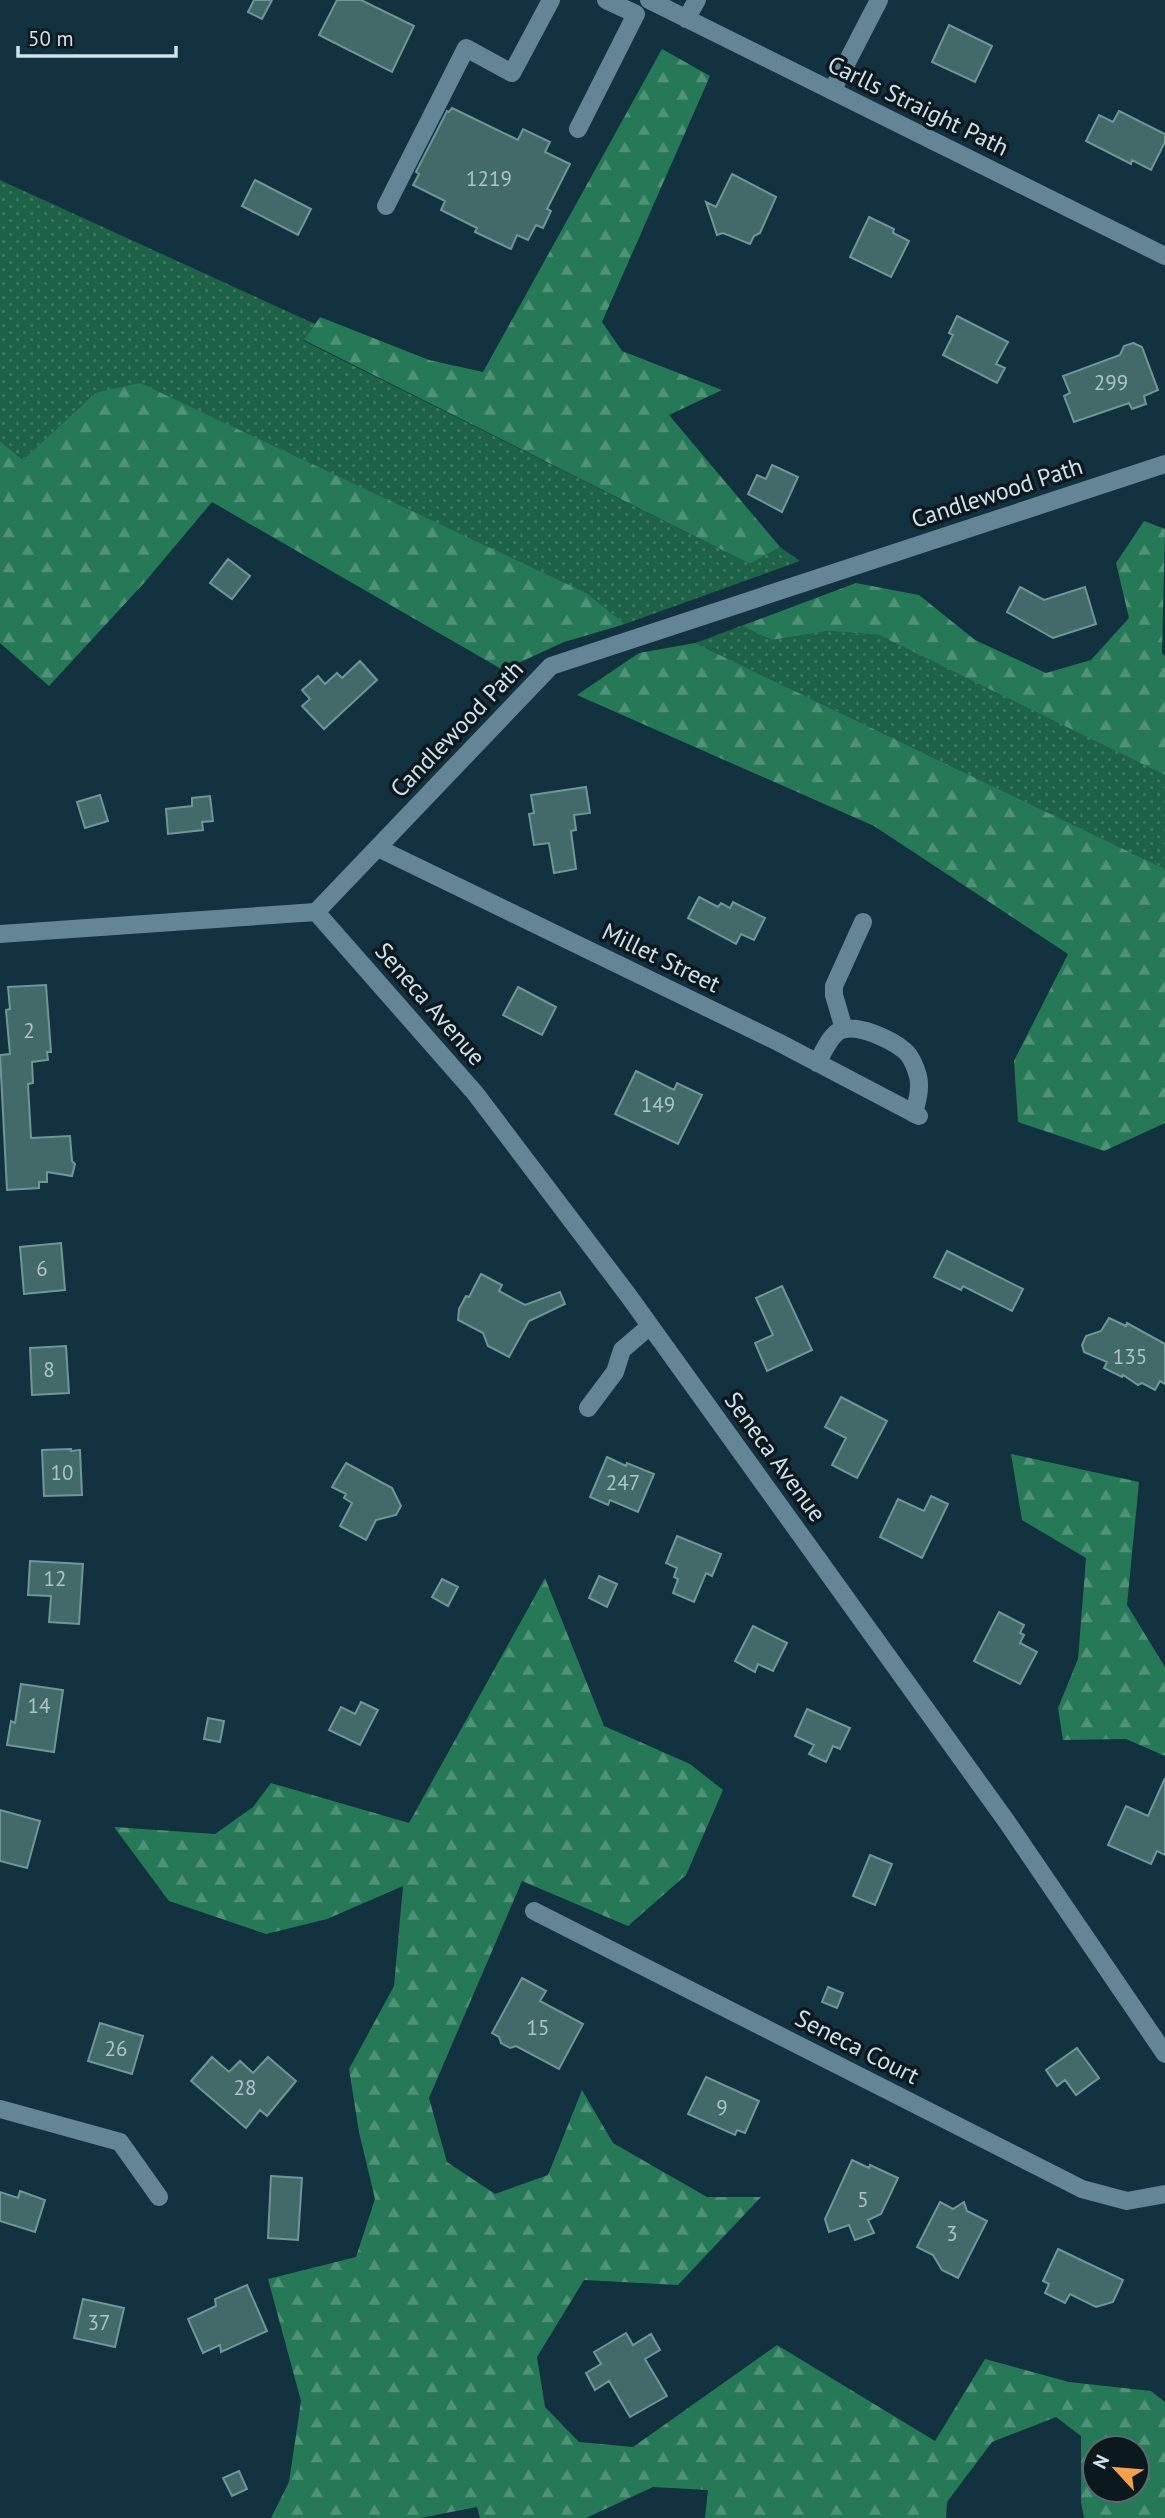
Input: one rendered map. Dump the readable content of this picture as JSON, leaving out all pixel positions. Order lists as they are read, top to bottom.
{
  "streets": {
    "street": [
      "Carlls Straight Path",
      "Candlewood Path",
      "Millet Street",
      "Seneca Avenue",
      "Seneca Court"
    ]
  },
  "crossings": [
    ["Candlewood Path", "Millet Street"],
    ["Candlewood Path", "Seneca Avenue"]
  ],
  "house_numbers": [
    "1219",
    "299",
    "2",
    "149",
    "6",
    "135",
    "8",
    "10",
    "247",
    "12",
    "14",
    "15",
    "26",
    "28",
    "9",
    "5",
    "3",
    "37"
  ],
  "scale_bar": "50 m",
  "north": "top left"
}
